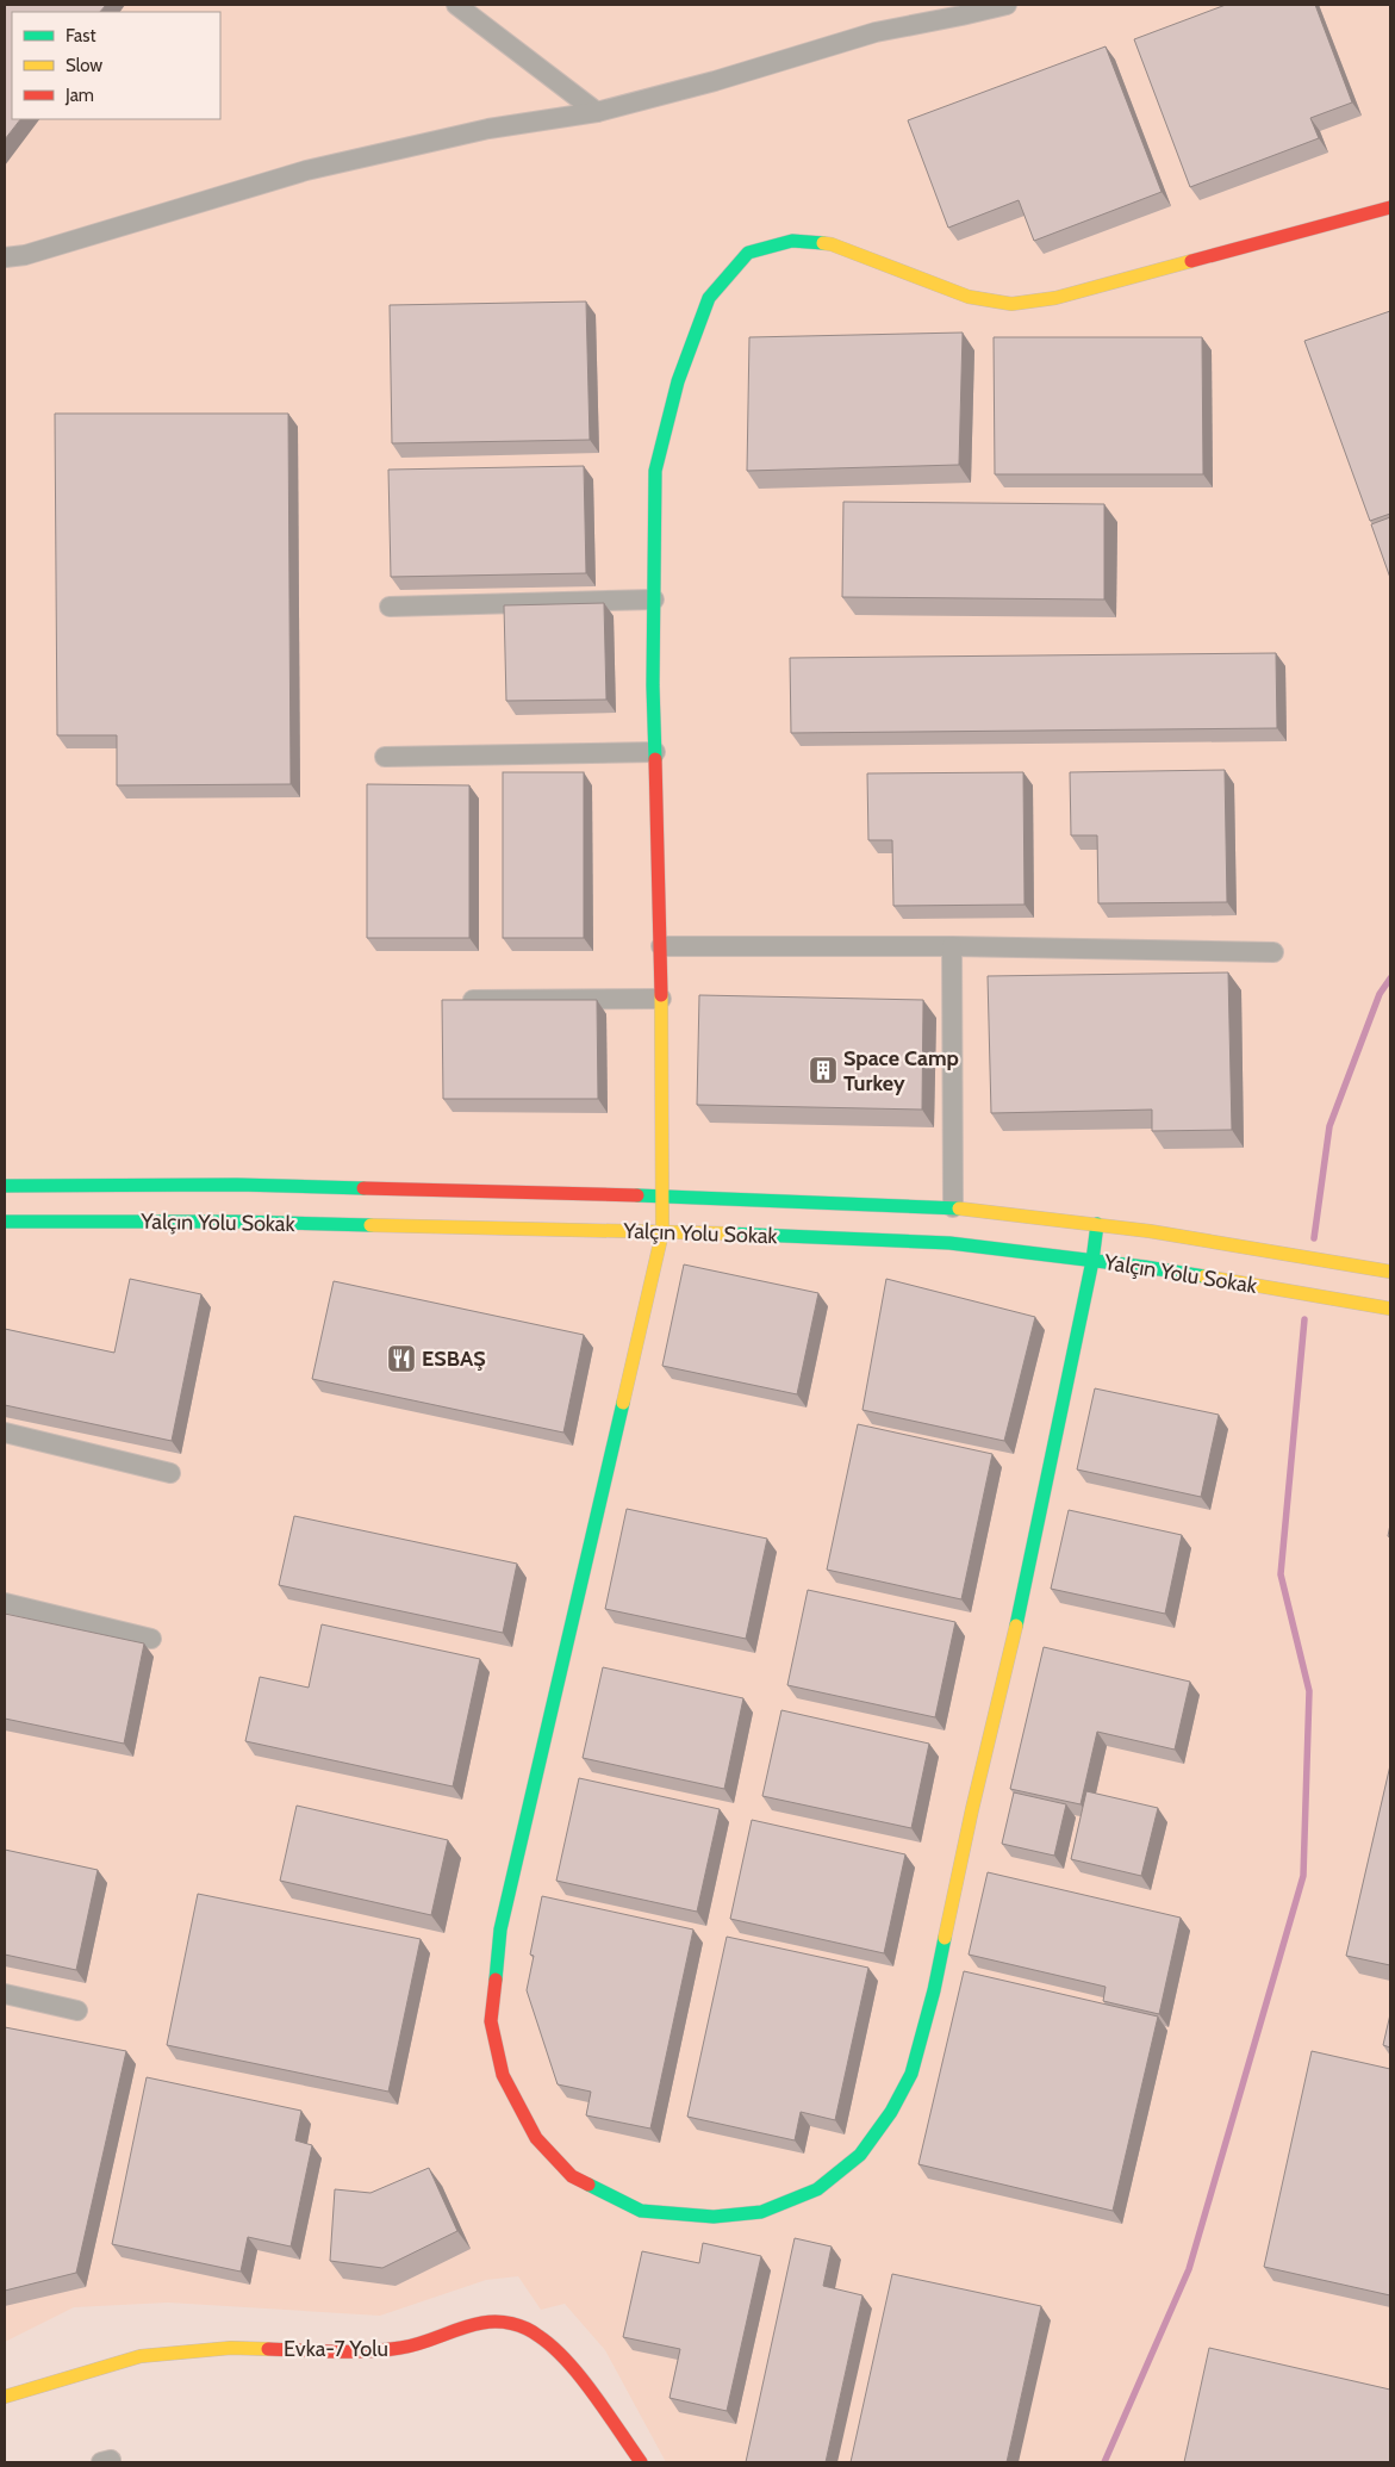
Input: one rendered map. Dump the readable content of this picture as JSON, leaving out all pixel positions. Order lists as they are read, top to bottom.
{
  "streets": {
    "street": ["Yalçın Yolu Sokak", "Evka-7 Yolu"]
  },
  "places": {
    "building": ["Space Camp Turkey"],
    "restaurant": ["ESBAŞ"]
  },
  "legend": ["Fast", "Slow", "Jam"]
}
